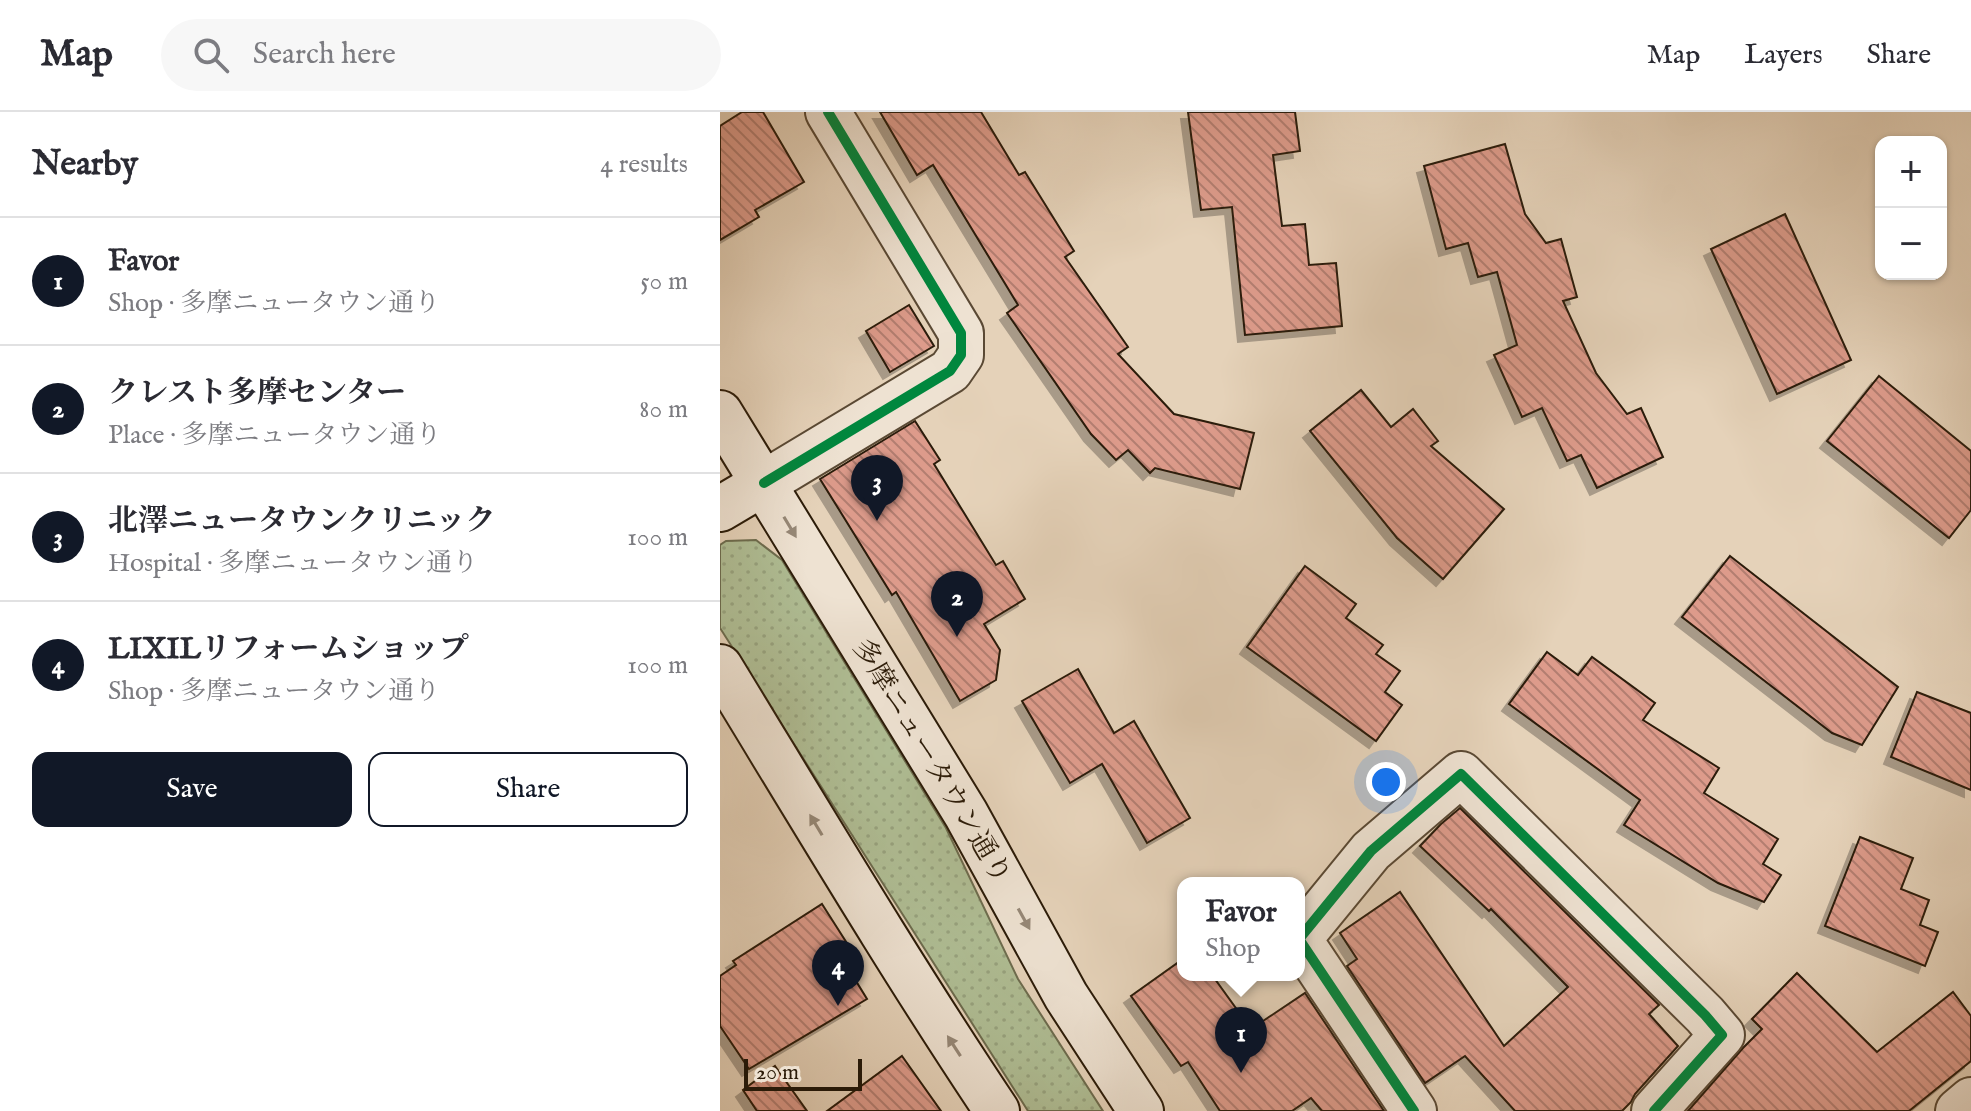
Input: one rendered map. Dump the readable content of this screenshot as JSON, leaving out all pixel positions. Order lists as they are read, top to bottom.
{
  "streets": {
    "street": ["多摩ニュータウン通り"]
  },
  "scale_bar": "20 m",
  "page": {
    "header": "Map",
    "search": "Search here",
    "nav": ["Map", "Layers", "Share"],
    "heading": ["Nearby", "4 results"],
    "map_buttons": ["+", "−"],
    "list": [
      {
        "mark": "1",
        "name": "Favor",
        "note": "Shop · 多摩ニュータウン通り",
        "value": "50 m"
      },
      {
        "mark": "2",
        "name": "クレスト多摩センター",
        "note": "Place · 多摩ニュータウン通り",
        "value": "80 m"
      },
      {
        "mark": "3",
        "name": "北澤ニュータウンクリニック",
        "note": "Hospital · 多摩ニュータウン通り",
        "value": "100 m"
      },
      {
        "mark": "4",
        "name": "LIXILリフォームショップ",
        "note": "Shop · 多摩ニュータウン通り",
        "value": "100 m"
      }
    ],
    "pins": [
      "3",
      "2",
      "4",
      "1"
    ],
    "buttons": ["Save", "Share"],
    "popup": ["Favor", "Shop"],
    "scale": "20 m"
  }
}
